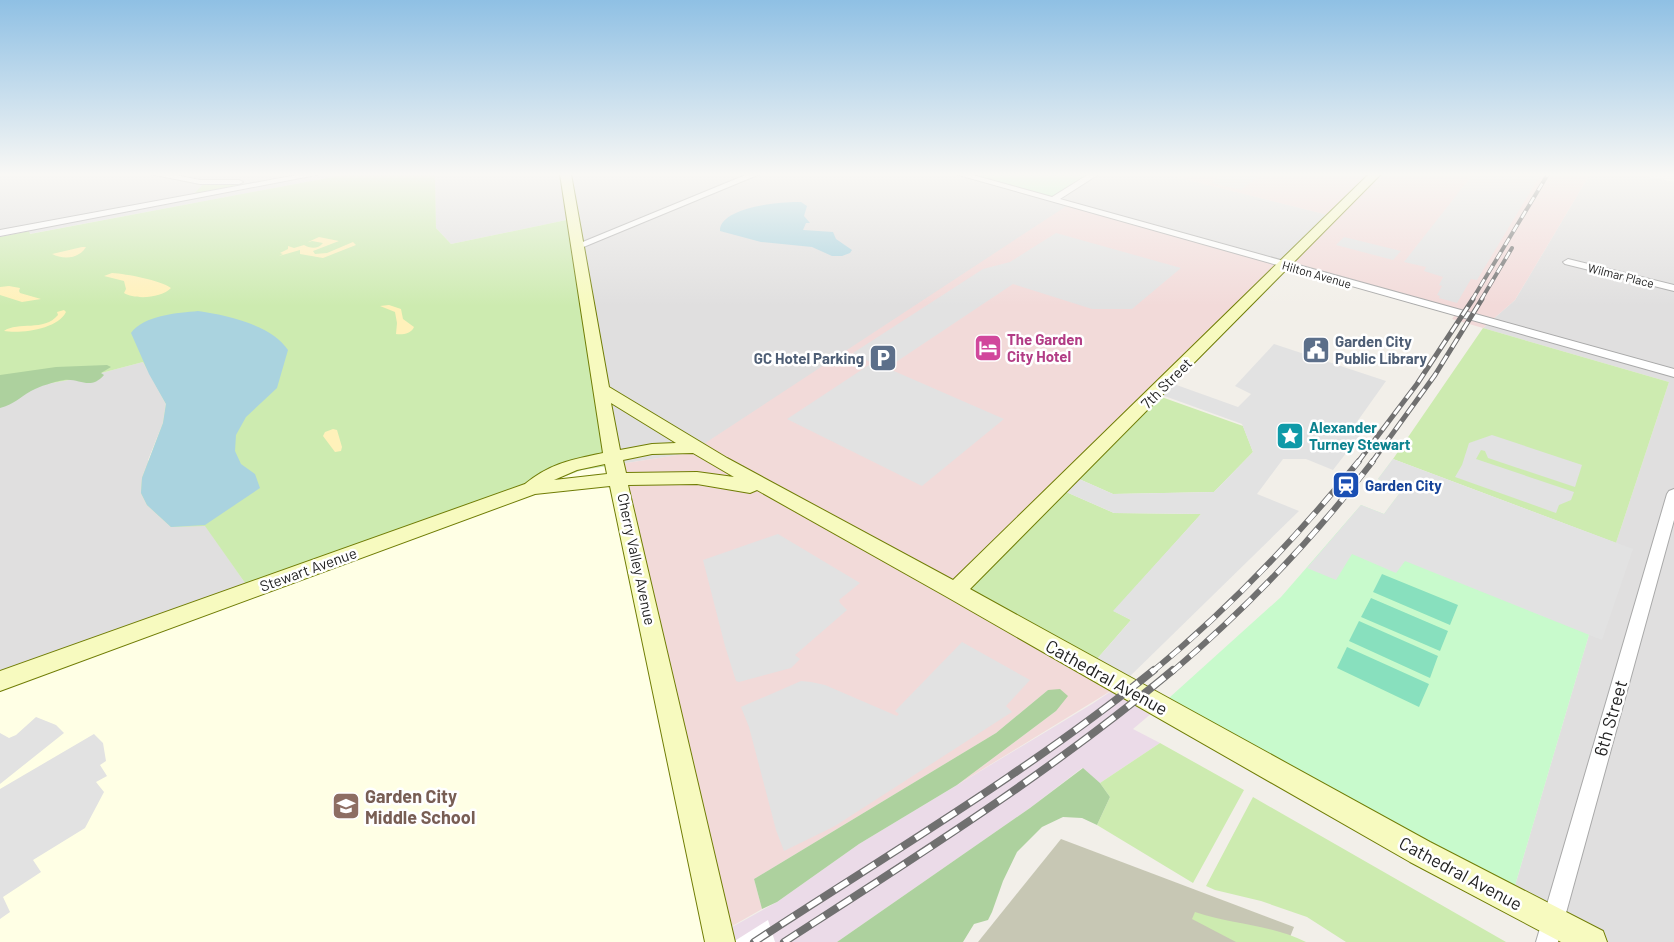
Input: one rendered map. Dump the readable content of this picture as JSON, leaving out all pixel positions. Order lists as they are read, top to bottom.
{
  "streets": {
    "street": [
      "Hilton Avenue",
      "Wilmar Place",
      "7th Street",
      "Cherry Valley Avenue",
      "Stewart Avenue",
      "Cathedral Avenue",
      "6th Street"
    ]
  },
  "crossings": [
    ["Hilton Avenue", "7th Street"],
    ["7th Street", "Cathedral Avenue"],
    ["Cherry Valley Avenue", "Stewart Avenue"],
    ["Cherry Valley Avenue", "Cathedral Avenue"],
    ["Stewart Avenue", "Cathedral Avenue"],
    ["Cathedral Avenue", "6th Street"]
  ],
  "places": {
    "hotel": ["The Garden City Hotel"],
    "public building": ["Garden City Public Library"],
    "parking": ["GC Hotel Parking"],
    "place": ["Alexander Turney Stewart"],
    "station": ["Garden City"],
    "school or university": ["Garden City Middle School"]
  }
}
